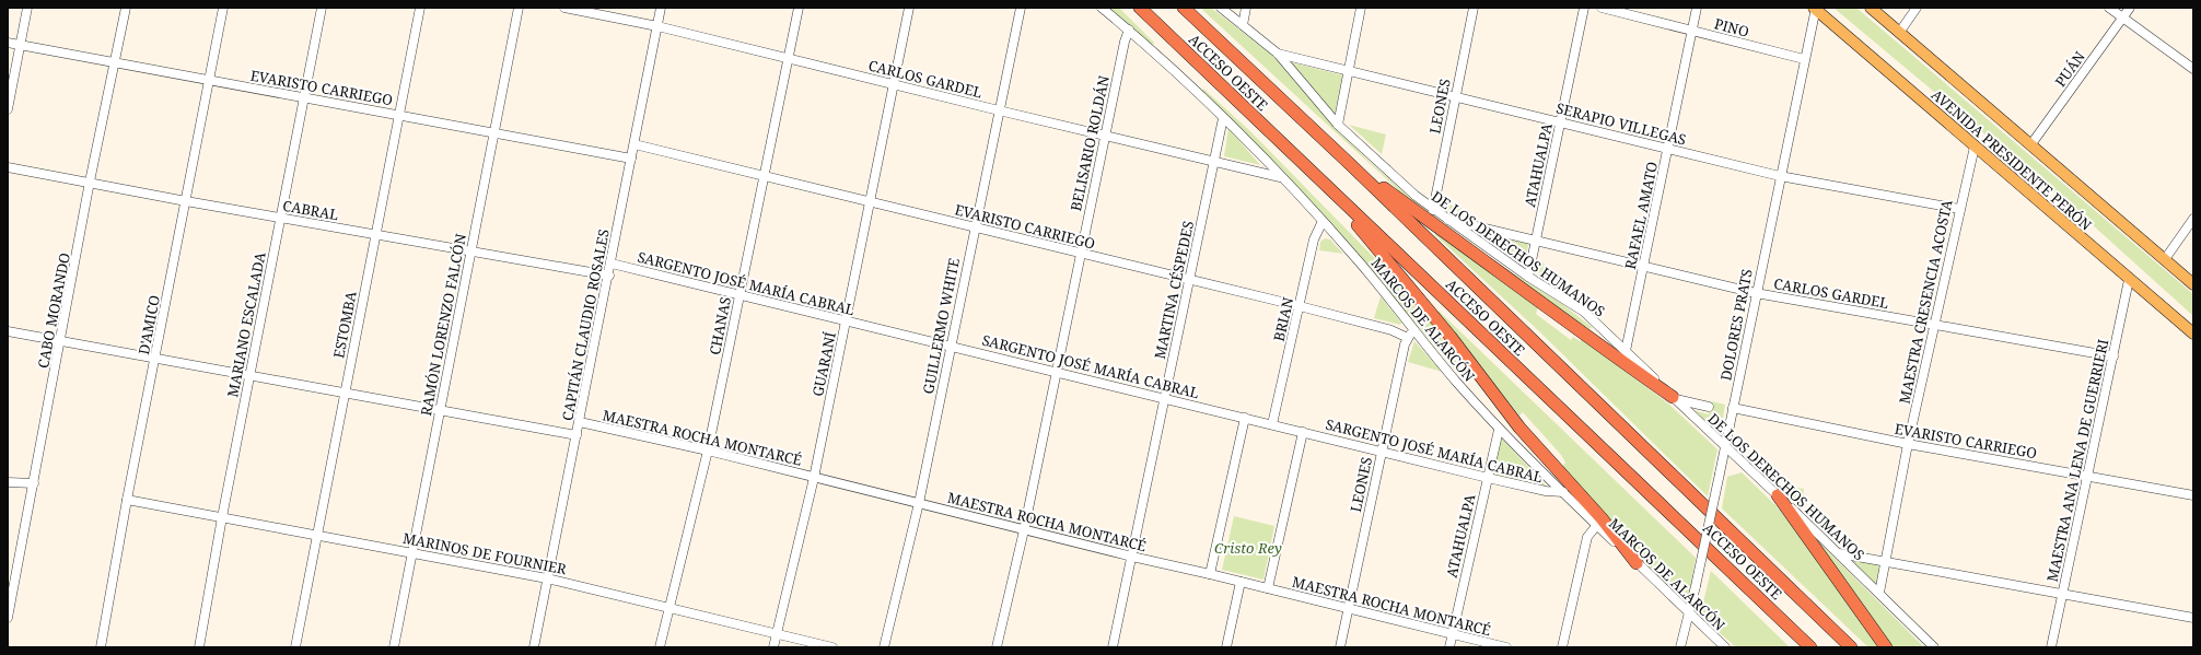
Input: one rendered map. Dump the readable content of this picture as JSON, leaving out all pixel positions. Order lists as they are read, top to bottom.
{
  "streets": {
    "highway": ["ACCESO OESTE"],
    "main road": ["AVENIDA PRESIDENTE PERÓN"],
    "street": [
      "PINO",
      "PUÁN",
      "CARLOS GARDEL",
      "EVARISTO CARRIEGO",
      "LEONES",
      "SERAPIO VILLEGAS",
      "BELISARIO ROLDÁN",
      "ATAHUALPA",
      "CABRAL",
      "RAFAEL AMATO",
      "DE LOS DERECHOS HUMANOS",
      "SARGENTO JOSÉ MARÍA CABRAL",
      "MARTINA CÉSPEDES",
      "MAESTRA CRESENCIA ACOSTA",
      "CABO MORANDO",
      "BRIAN",
      "MARCOS DE ALARCÓN",
      "D'AMICO",
      "MARIANO ESCALADA",
      "ESTOMBA",
      "RAMÓN LORENZO FALCÓN",
      "CAPITÁN CLAUDIO ROSALES",
      "DOLORES PRATS",
      "CHANAS",
      "GUILLERMO WHITE",
      "GUARANÍ",
      "MAESTRA ROCHA MONTARCÉ",
      "MAESTRA ANA LENA DE GUERRIERI",
      "MARINOS DE FOURNIER"
    ]
  },
  "crossings": [
    ["PINO", "RAFAEL AMATO"],
    ["PINO", "DOLORES PRATS"],
    ["PUÁN", "AVENIDA PRESIDENTE PERÓN"],
    ["CARLOS GARDEL", "BELISARIO ROLDÁN"],
    ["CARLOS GARDEL", "ATAHUALPA"],
    ["CARLOS GARDEL", "RAFAEL AMATO"],
    ["CARLOS GARDEL", "DE LOS DERECHOS HUMANOS"],
    ["CARLOS GARDEL", "MARTINA CÉSPEDES"],
    ["CARLOS GARDEL", "MAESTRA CRESENCIA ACOSTA"],
    ["CARLOS GARDEL", "MARCOS DE ALARCÓN"],
    ["CARLOS GARDEL", "CAPITÁN CLAUDIO ROSALES"],
    ["CARLOS GARDEL", "DOLORES PRATS"],
    ["CARLOS GARDEL", "CHANAS"],
    ["CARLOS GARDEL", "GUILLERMO WHITE"],
    ["CARLOS GARDEL", "GUARANÍ"],
    ["CARLOS GARDEL", "MAESTRA ANA LENA DE GUERRIERI"],
    ["EVARISTO CARRIEGO", "LEONES"],
    ["EVARISTO CARRIEGO", "BELISARIO ROLDÁN"],
    ["EVARISTO CARRIEGO", "MARTINA CÉSPEDES"],
    ["EVARISTO CARRIEGO", "MAESTRA CRESENCIA ACOSTA"],
    ["EVARISTO CARRIEGO", "CABO MORANDO"],
    ["EVARISTO CARRIEGO", "BRIAN"],
    ["EVARISTO CARRIEGO", "MARCOS DE ALARCÓN"],
    ["EVARISTO CARRIEGO", "D'AMICO"],
    ["EVARISTO CARRIEGO", "MARIANO ESCALADA"],
    ["EVARISTO CARRIEGO", "ESTOMBA"],
    ["EVARISTO CARRIEGO", "RAMÓN LORENZO FALCÓN"],
    ["EVARISTO CARRIEGO", "CAPITÁN CLAUDIO ROSALES"],
    ["EVARISTO CARRIEGO", "DOLORES PRATS"],
    ["EVARISTO CARRIEGO", "CHANAS"],
    ["EVARISTO CARRIEGO", "GUILLERMO WHITE"],
    ["EVARISTO CARRIEGO", "GUARANÍ"],
    ["EVARISTO CARRIEGO", "MAESTRA ANA LENA DE GUERRIERI"],
    ["LEONES", "SERAPIO VILLEGAS"],
    ["LEONES", "DE LOS DERECHOS HUMANOS"],
    ["LEONES", "SARGENTO JOSÉ MARÍA CABRAL"],
    ["LEONES", "MARCOS DE ALARCÓN"],
    ["LEONES", "MAESTRA ROCHA MONTARCÉ"],
    ["SERAPIO VILLEGAS", "ATAHUALPA"],
    ["SERAPIO VILLEGAS", "RAFAEL AMATO"],
    ["SERAPIO VILLEGAS", "DE LOS DERECHOS HUMANOS"],
    ["SERAPIO VILLEGAS", "MAESTRA CRESENCIA ACOSTA"],
    ["SERAPIO VILLEGAS", "DOLORES PRATS"],
    ["BELISARIO ROLDÁN", "SARGENTO JOSÉ MARÍA CABRAL"],
    ["BELISARIO ROLDÁN", "MARCOS DE ALARCÓN"],
    ["BELISARIO ROLDÁN", "MAESTRA ROCHA MONTARCÉ"],
    ["AVENIDA PRESIDENTE PERÓN", "MAESTRA CRESENCIA ACOSTA"],
    ["AVENIDA PRESIDENTE PERÓN", "DOLORES PRATS"],
    ["AVENIDA PRESIDENTE PERÓN", "MAESTRA ANA LENA DE GUERRIERI"],
    ["ATAHUALPA", "DE LOS DERECHOS HUMANOS"],
    ["ATAHUALPA", "SARGENTO JOSÉ MARÍA CABRAL"],
    ["ATAHUALPA", "MARCOS DE ALARCÓN"],
    ["ATAHUALPA", "MAESTRA ROCHA MONTARCÉ"],
    ["CABRAL", "CABO MORANDO"],
    ["CABRAL", "D'AMICO"],
    ["CABRAL", "MARIANO ESCALADA"],
    ["CABRAL", "ESTOMBA"],
    ["CABRAL", "RAMÓN LORENZO FALCÓN"],
    ["CABRAL", "CAPITÁN CLAUDIO ROSALES"],
    ["RAFAEL AMATO", "DE LOS DERECHOS HUMANOS"],
    ["DE LOS DERECHOS HUMANOS", "MAESTRA CRESENCIA ACOSTA"],
    ["DE LOS DERECHOS HUMANOS", "DOLORES PRATS"],
    ["SARGENTO JOSÉ MARÍA CABRAL", "MARTINA CÉSPEDES"],
    ["SARGENTO JOSÉ MARÍA CABRAL", "BRIAN"],
    ["SARGENTO JOSÉ MARÍA CABRAL", "MARCOS DE ALARCÓN"],
    ["SARGENTO JOSÉ MARÍA CABRAL", "CAPITÁN CLAUDIO ROSALES"],
    ["SARGENTO JOSÉ MARÍA CABRAL", "CHANAS"],
    ["SARGENTO JOSÉ MARÍA CABRAL", "GUILLERMO WHITE"],
    ["SARGENTO JOSÉ MARÍA CABRAL", "GUARANÍ"],
    ["MARTINA CÉSPEDES", "MARCOS DE ALARCÓN"],
    ["MARTINA CÉSPEDES", "MAESTRA ROCHA MONTARCÉ"],
    ["BRIAN", "MARCOS DE ALARCÓN"],
    ["MARCOS DE ALARCÓN", "DOLORES PRATS"],
    ["D'AMICO", "MARINOS DE FOURNIER"],
    ["MARIANO ESCALADA", "MARINOS DE FOURNIER"],
    ["ESTOMBA", "MARINOS DE FOURNIER"],
    ["RAMÓN LORENZO FALCÓN", "MARINOS DE FOURNIER"],
    ["CAPITÁN CLAUDIO ROSALES", "MAESTRA ROCHA MONTARCÉ"],
    ["CAPITÁN CLAUDIO ROSALES", "MARINOS DE FOURNIER"],
    ["CHANAS", "MAESTRA ROCHA MONTARCÉ"],
    ["CHANAS", "MARINOS DE FOURNIER"],
    ["GUILLERMO WHITE", "MAESTRA ROCHA MONTARCÉ"],
    ["GUARANÍ", "MAESTRA ROCHA MONTARCÉ"],
    ["GUARANÍ", "MARINOS DE FOURNIER"]
  ],
  "parks": ["Cristo Rey"]
}
